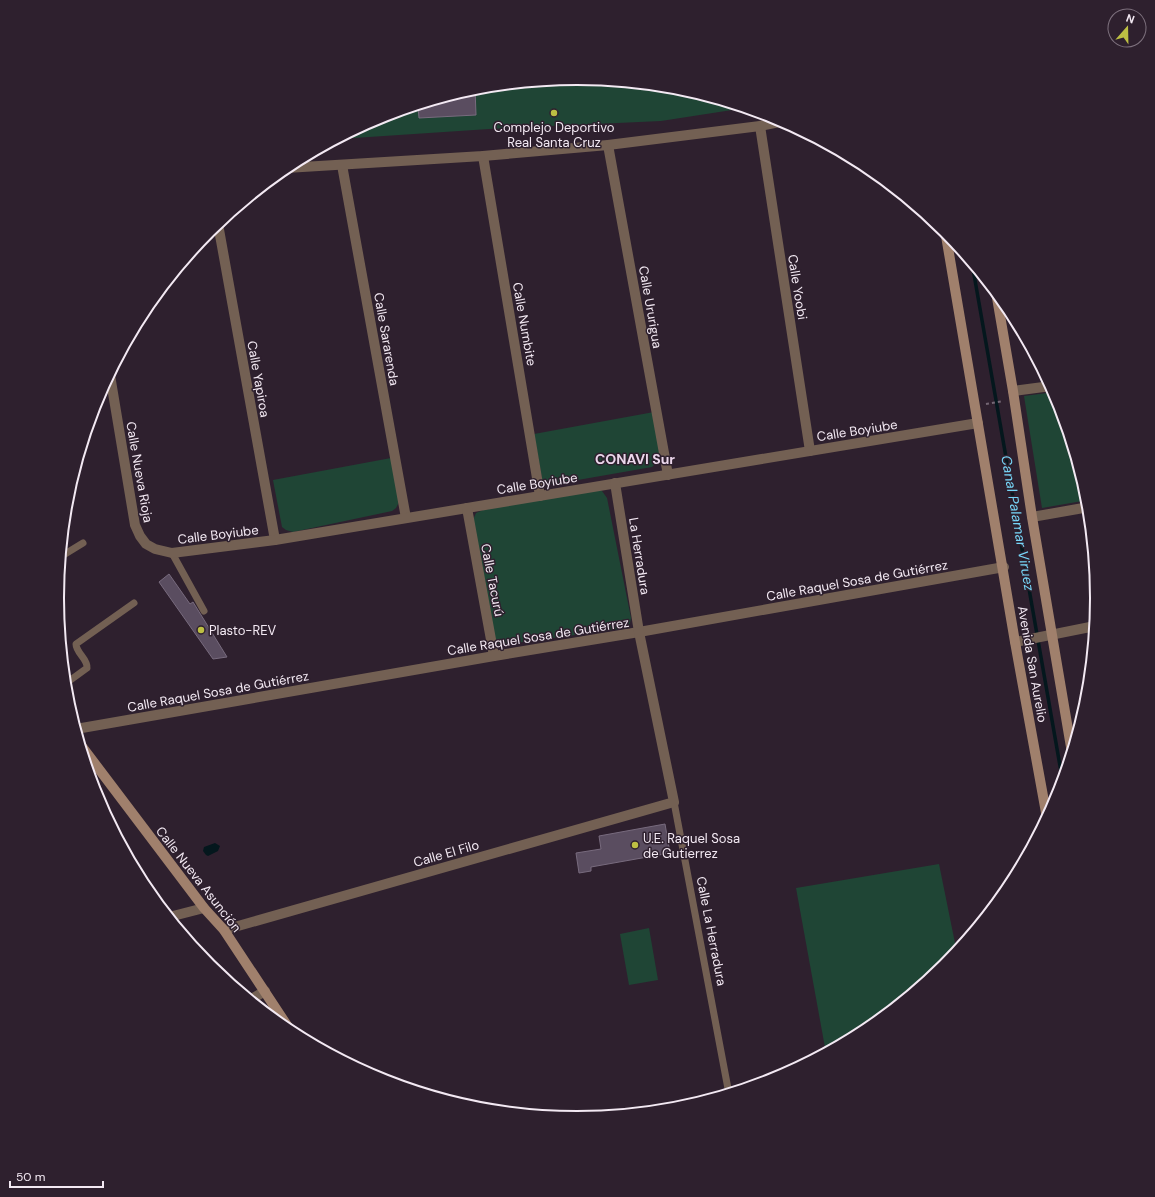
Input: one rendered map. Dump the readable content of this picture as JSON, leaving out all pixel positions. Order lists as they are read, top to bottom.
{
  "streets": {
    "main road": ["Avenida San Aurelio", "Calle Nueva Asunción"],
    "street": [
      "Calle Yoobi",
      "Calle Ururigua",
      "Calle Numbite",
      "Calle Sararenda",
      "Calle Yapiroa",
      "Calle Boyiube",
      "Calle Nueva Rioja",
      "La Herradura",
      "Calle Tacurú",
      "Calle Raquel Sosa de Gutiérrez",
      "Calle El Filo",
      "Calle La Herradura"
    ]
  },
  "crossings": [
    ["Calle Yoobi", "Calle Boyiube"],
    ["Calle Ururigua", "Calle Boyiube"],
    ["Calle Numbite", "Calle Boyiube"],
    ["Calle Sararenda", "Calle Boyiube"],
    ["Calle Yapiroa", "Calle Boyiube"],
    ["Calle Boyiube", "Calle Nueva Rioja"],
    ["Calle Boyiube", "La Herradura"],
    ["Calle Boyiube", "Calle Tacurú"],
    ["Calle Boyiube", "Avenida San Aurelio"],
    ["La Herradura", "Calle Raquel Sosa de Gutiérrez"],
    ["La Herradura", "Calle La Herradura"],
    ["Calle Tacurú", "Calle Raquel Sosa de Gutiérrez"],
    ["Calle Raquel Sosa de Gutiérrez", "Avenida San Aurelio"],
    ["Calle Raquel Sosa de Gutiérrez", "Calle La Herradura"],
    ["Calle El Filo", "Calle Nueva Asunción"],
    ["Calle El Filo", "Calle La Herradura"]
  ],
  "districts": ["CONAVI Sur"],
  "water": ["Canal Palamar Viruez"],
  "places": ["Complejo Deportivo Real Santa Cruz", "Plasto-REV", "U.E. Raquel Sosa de Gutierrez"],
  "scale_bar": "50 m",
  "north": "top"
}
